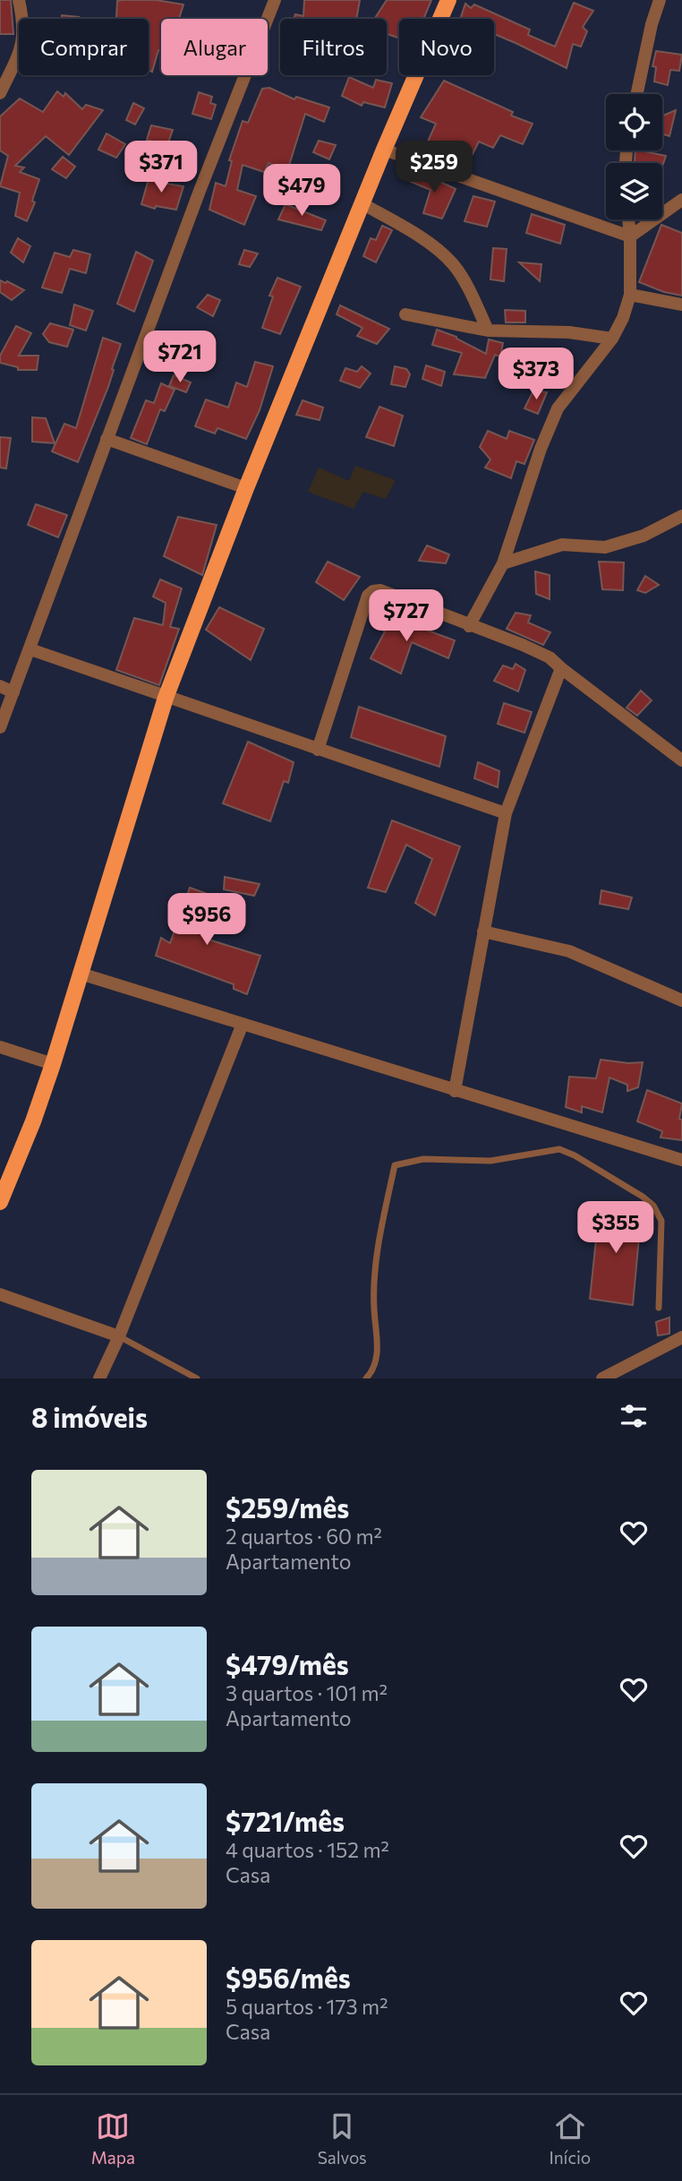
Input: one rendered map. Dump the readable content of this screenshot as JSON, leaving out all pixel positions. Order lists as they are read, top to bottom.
{
  "page": {
    "chip": [
      "Comprar",
      "Alugar",
      "Filtros",
      "Novo"
    ],
    "price": [
      "$371",
      "$259",
      "$479",
      "$721",
      "$373",
      "$727",
      "$956",
      "$355"
    ],
    "heading": "8 imóveis",
    "list": [
      {
        "name": "$259/mês",
        "note": "2 quartos · 60 m² · Apartamento"
      },
      {
        "name": "$479/mês",
        "note": "3 quartos · 101 m² · Apartamento"
      },
      {
        "name": "$721/mês",
        "note": "4 quartos · 152 m² · Casa"
      },
      {
        "name": "$956/mês",
        "note": "5 quartos · 173 m² · Casa"
      }
    ],
    "tabs": ["Mapa", "Salvos", "Início"]
  }
}
